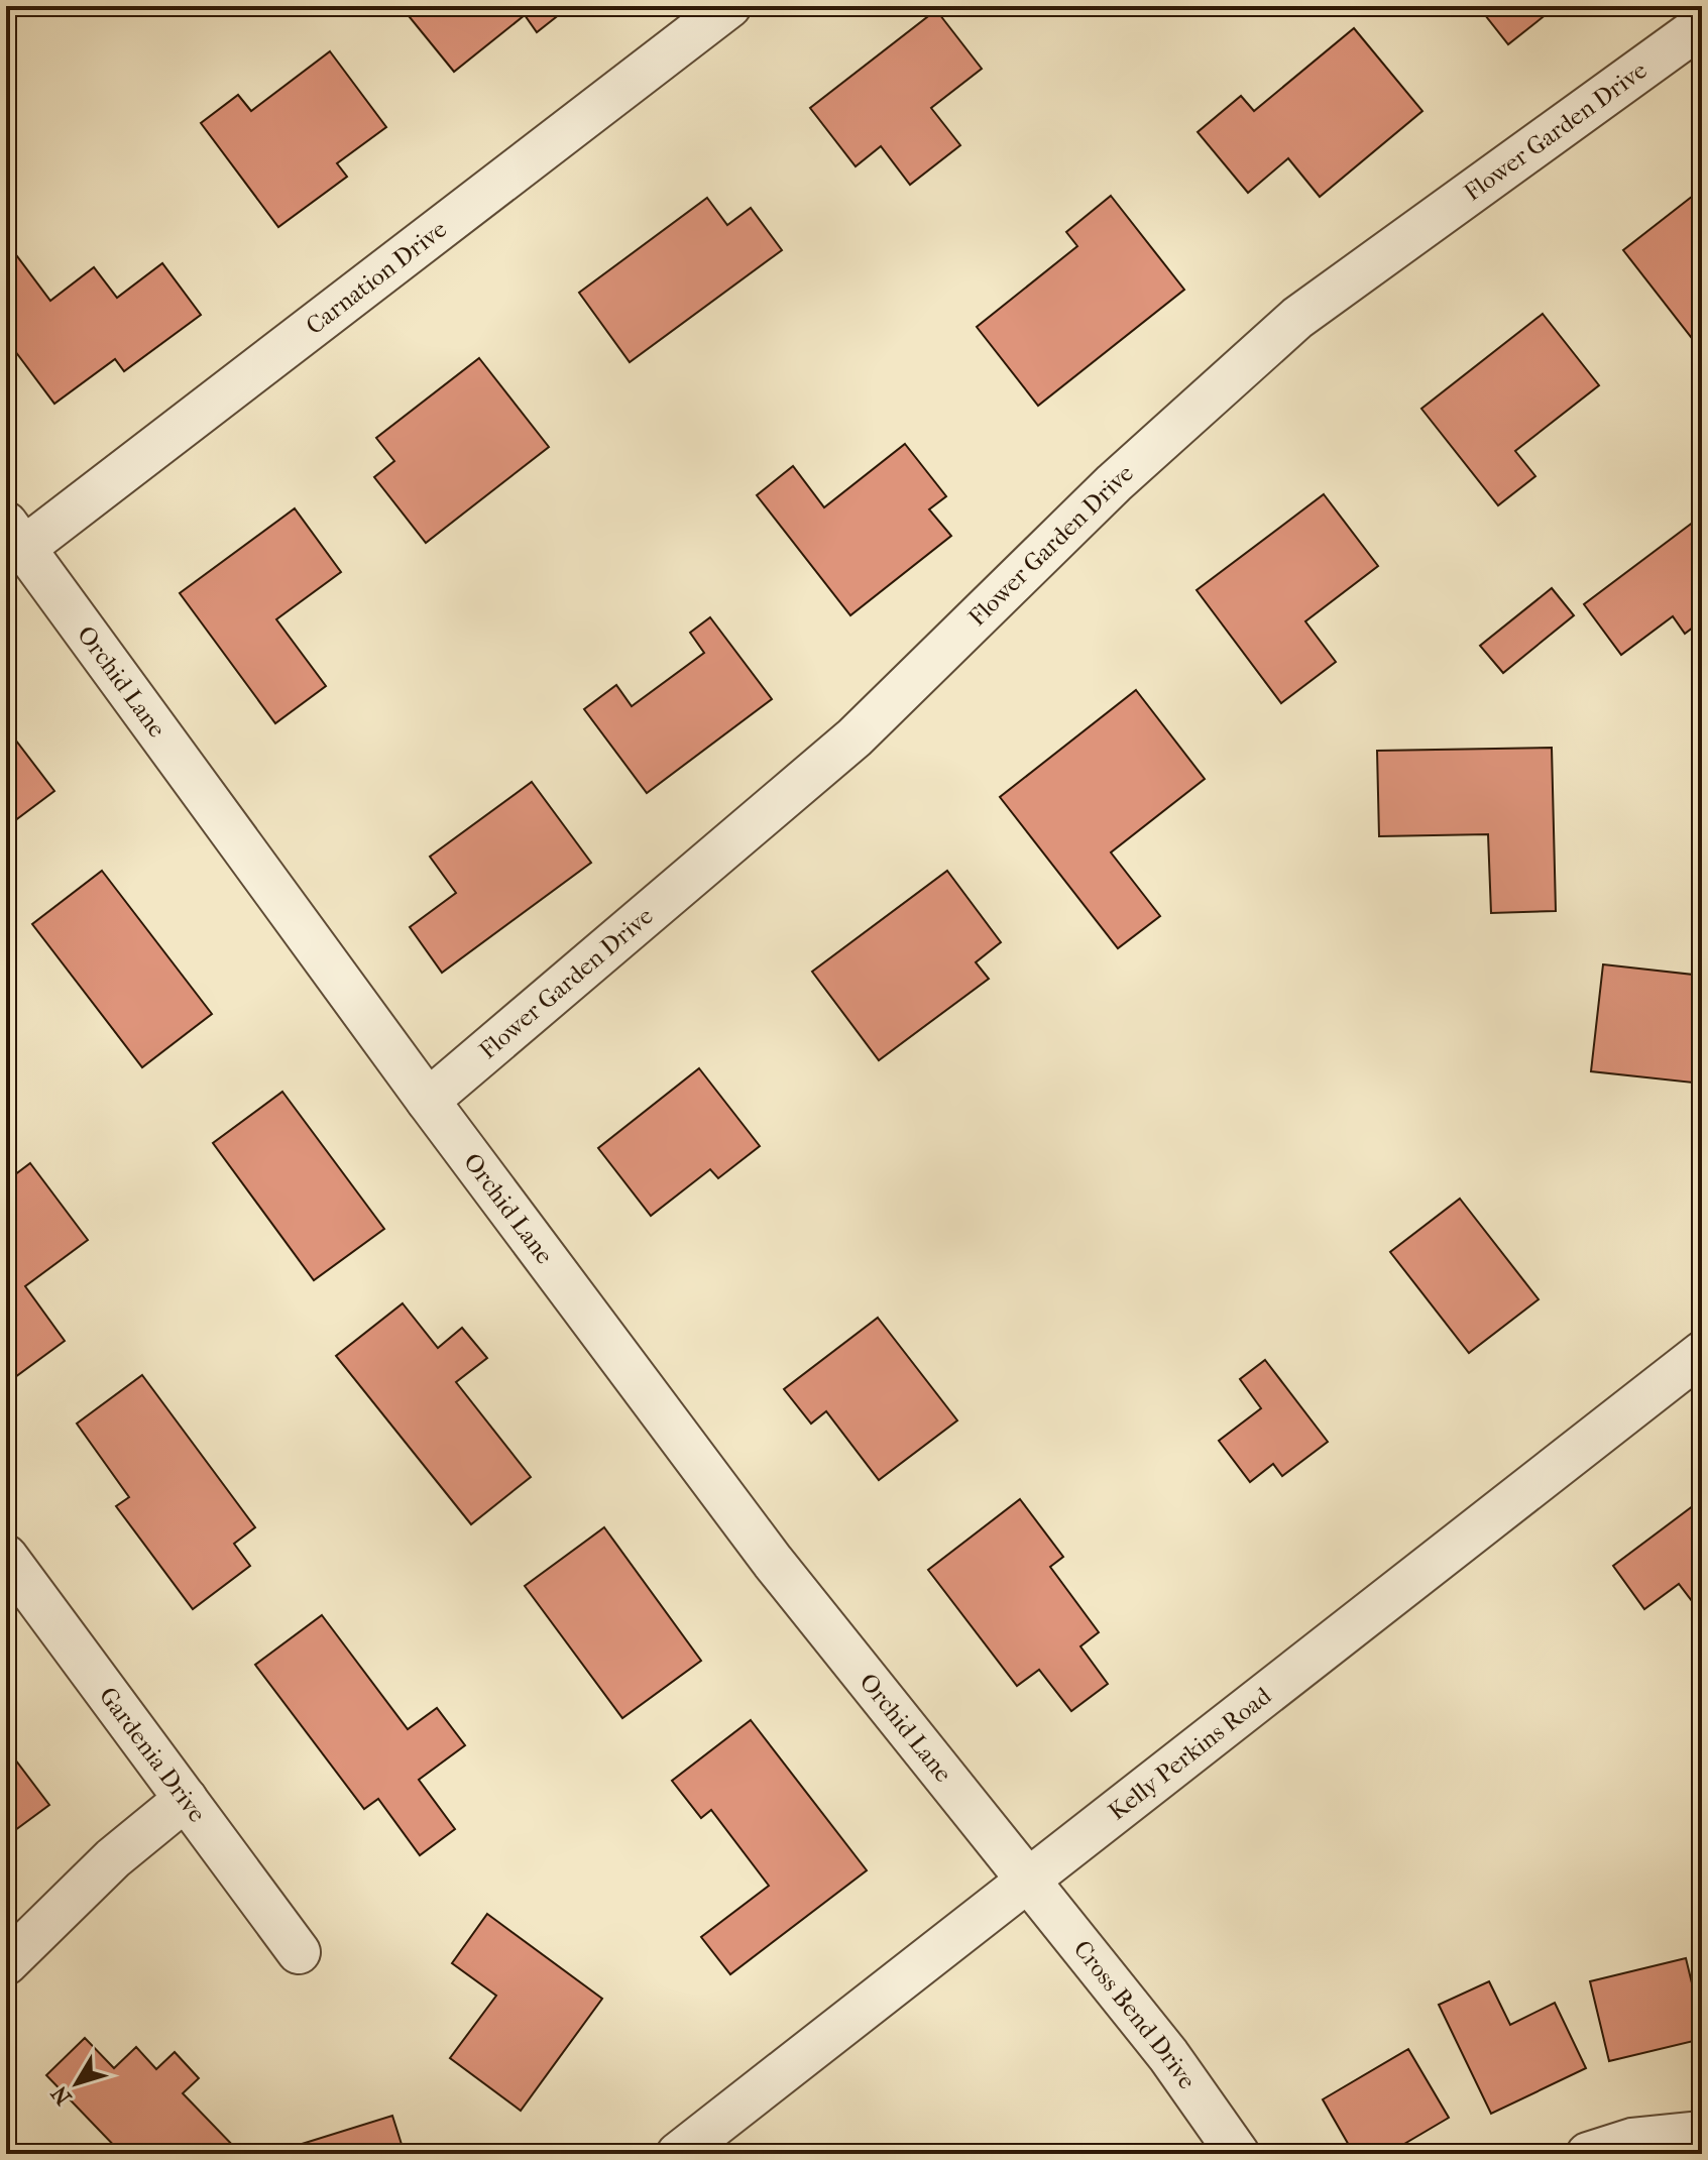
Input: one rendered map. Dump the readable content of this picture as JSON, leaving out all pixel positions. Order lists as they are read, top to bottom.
{
  "streets": {
    "street": [
      "Flower Garden Drive",
      "Carnation Drive",
      "Orchid Lane",
      "Kelly Perkins Road",
      "Gardenia Drive",
      "Cross Bend Drive"
    ]
  },
  "crossings": [
    ["Flower Garden Drive", "Orchid Lane"],
    ["Carnation Drive", "Orchid Lane"],
    ["Orchid Lane", "Kelly Perkins Road"],
    ["Orchid Lane", "Cross Bend Drive"],
    ["Kelly Perkins Road", "Cross Bend Drive"]
  ],
  "north": "bottom left"
}
